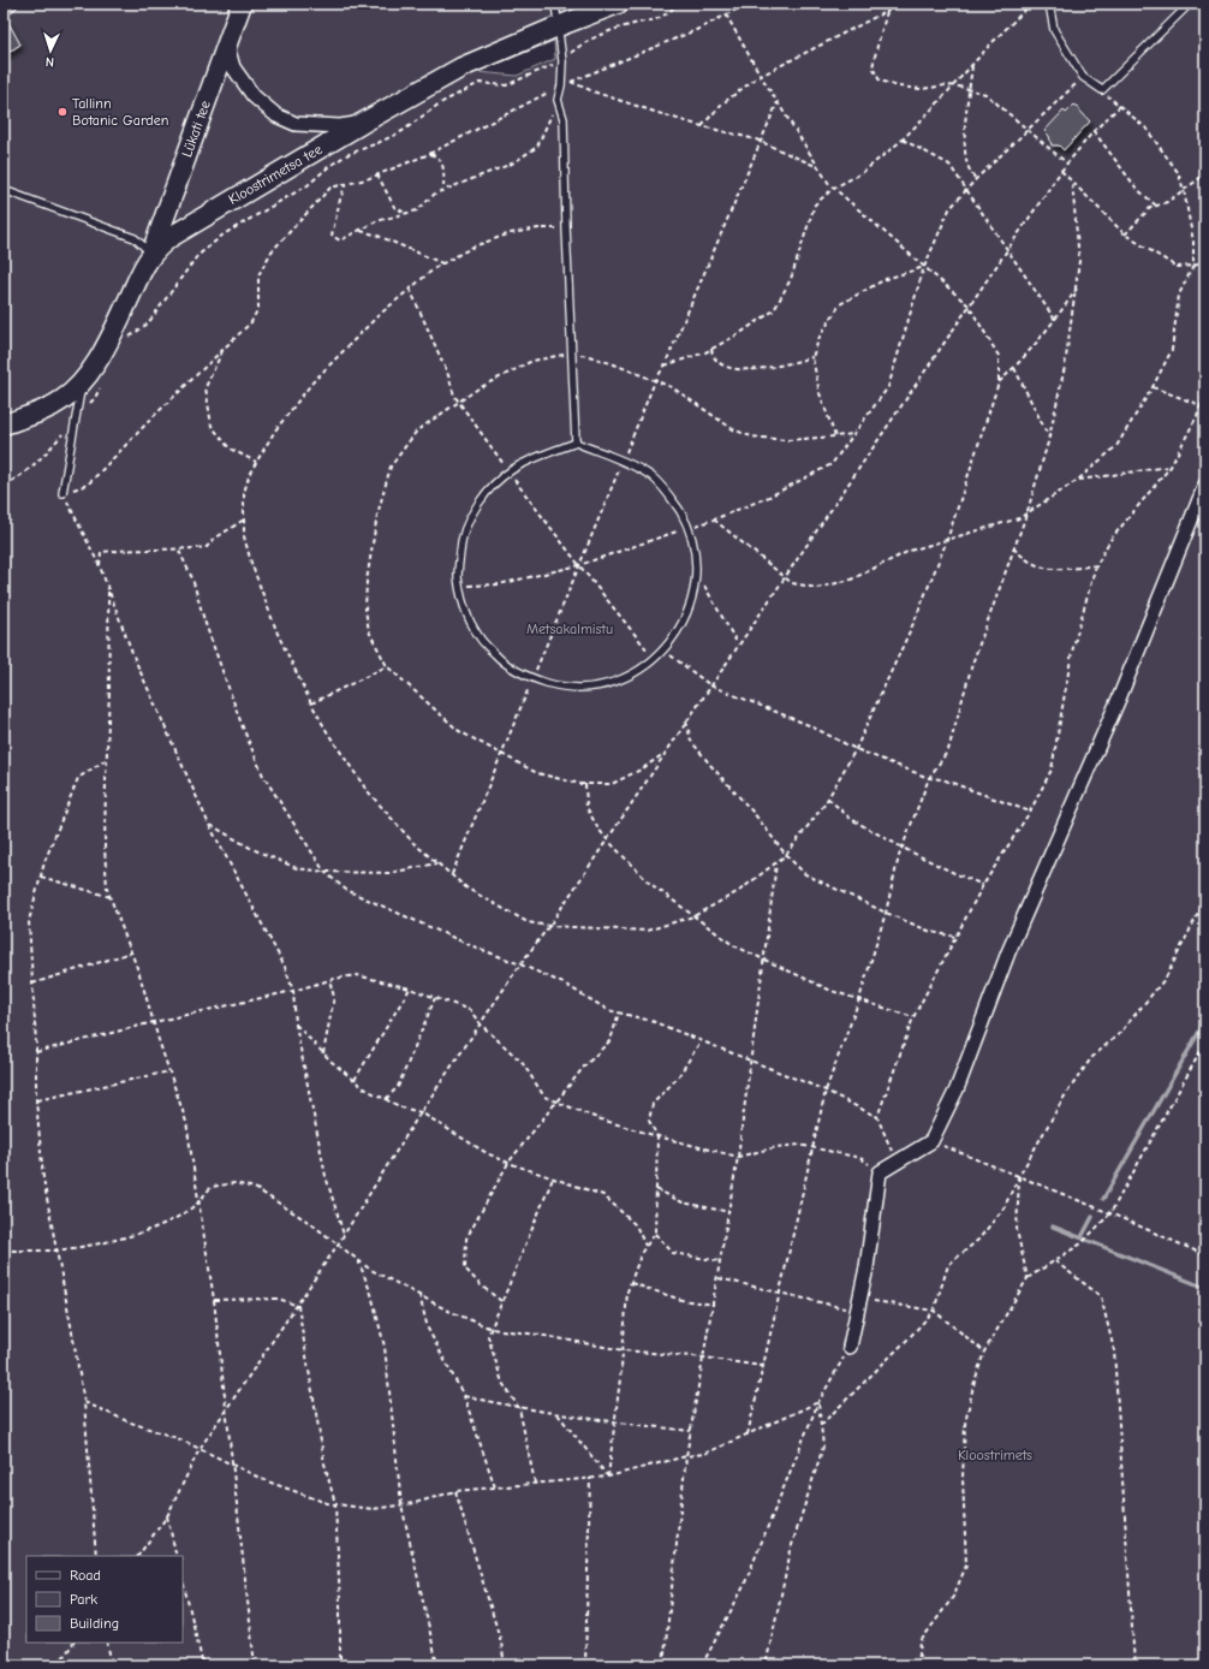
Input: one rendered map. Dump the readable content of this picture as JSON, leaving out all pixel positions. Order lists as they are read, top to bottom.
{
  "streets": {
    "main road": ["Lükati tee", "Kloostrimetsa tee"]
  },
  "crossings": [
    ["Lükati tee", "Kloostrimetsa tee"]
  ],
  "parks": ["Metsakalmistu", "Kloostrimets"],
  "places": ["Tallinn Botanic Garden"],
  "legend": ["Road", "Park", "Building"],
  "north": "bottom"
}
